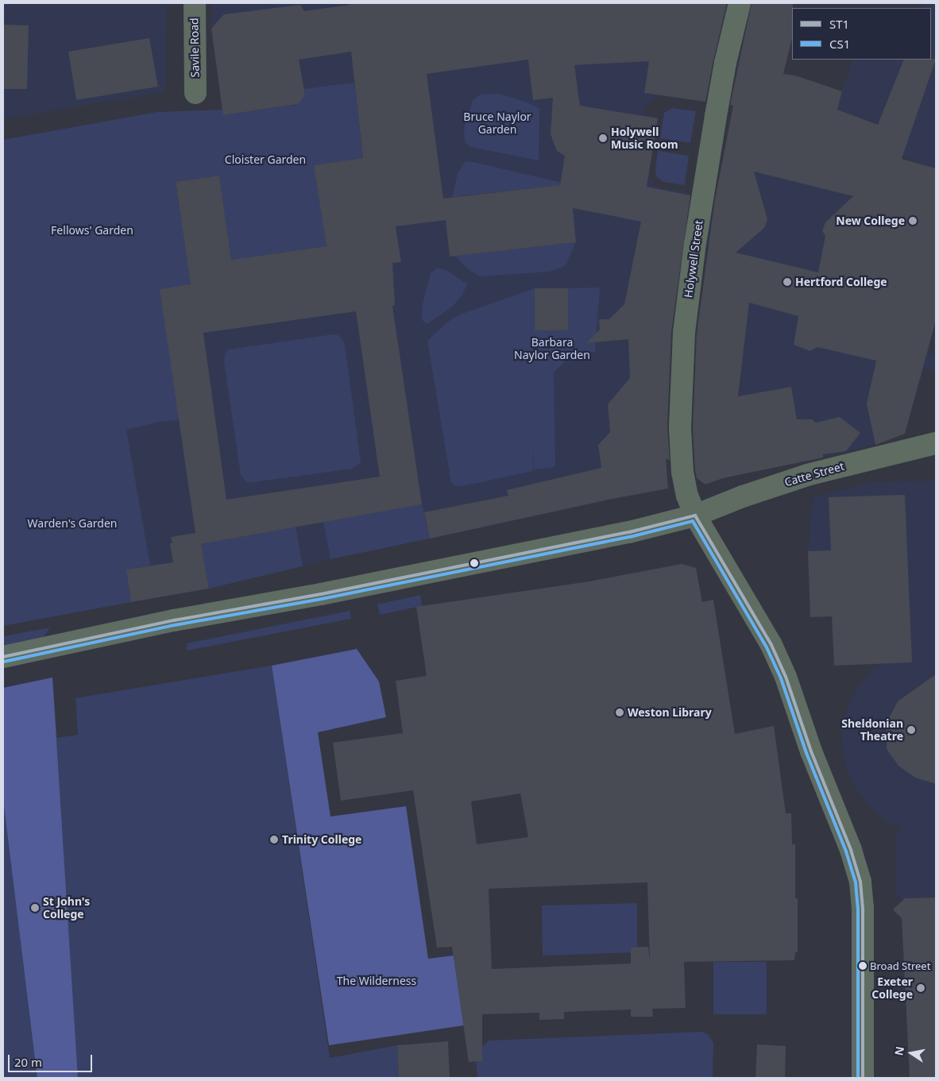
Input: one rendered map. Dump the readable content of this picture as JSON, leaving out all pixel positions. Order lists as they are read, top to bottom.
{
  "streets": {
    "street": ["Savile Road", "Holywell Street", "Catte Street"]
  },
  "crossings": [
    ["Holywell Street", "Catte Street"]
  ],
  "parks": [
    "Bruce Naylor Garden",
    "Cloister Garden",
    "Fellows' Garden",
    "Barbara Naylor Garden",
    "Warden's Garden",
    "The Wilderness"
  ],
  "places": [
    "Holywell Music Room",
    "New College",
    "Hertford College",
    "Weston Library",
    "Sheldonian Theatre",
    "Trinity College",
    "St John's College",
    "Broad Street",
    "Exeter College"
  ],
  "lines": ["transit line ST1", "transit line CS1"],
  "legend": ["ST1", "CS1"],
  "scale_bar": "20 m",
  "north": "left"
}
